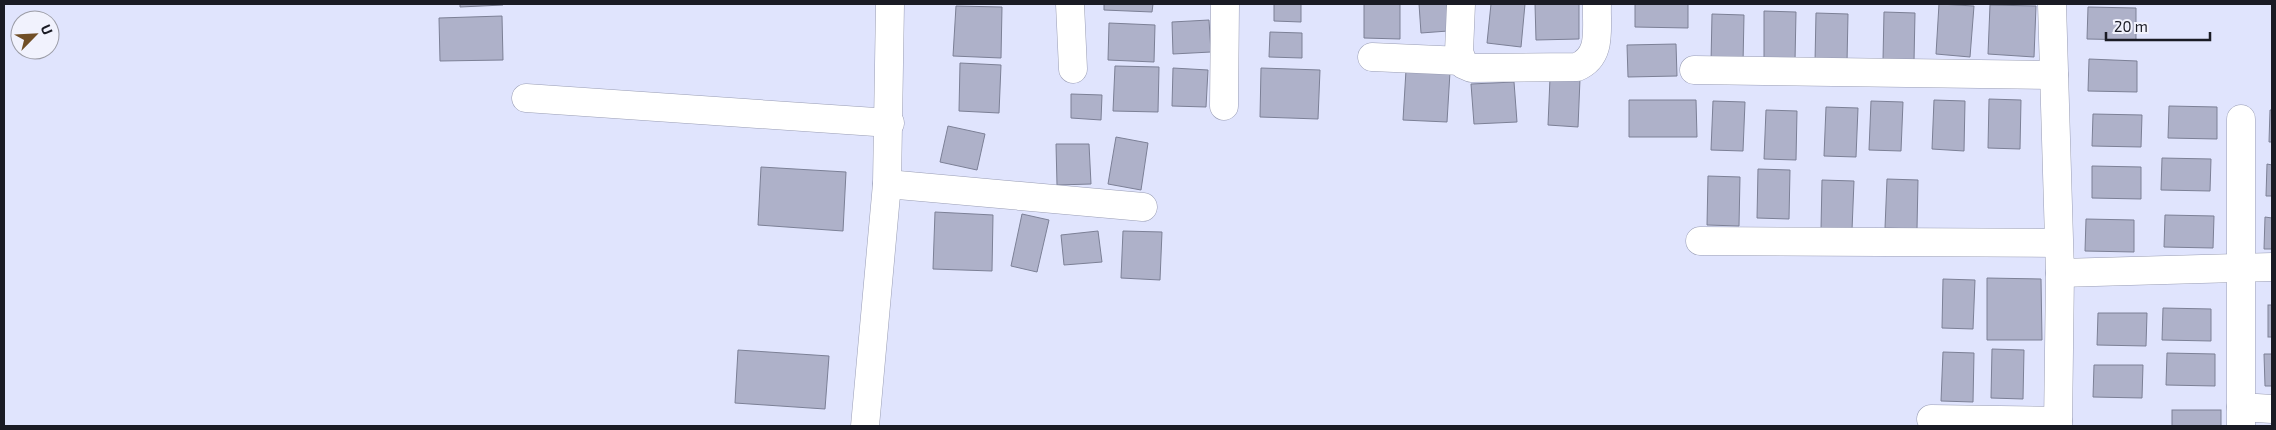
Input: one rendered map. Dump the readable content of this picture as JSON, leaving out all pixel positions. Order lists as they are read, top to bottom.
{
  "scale_bar": "20 m",
  "north": "top right"
}
